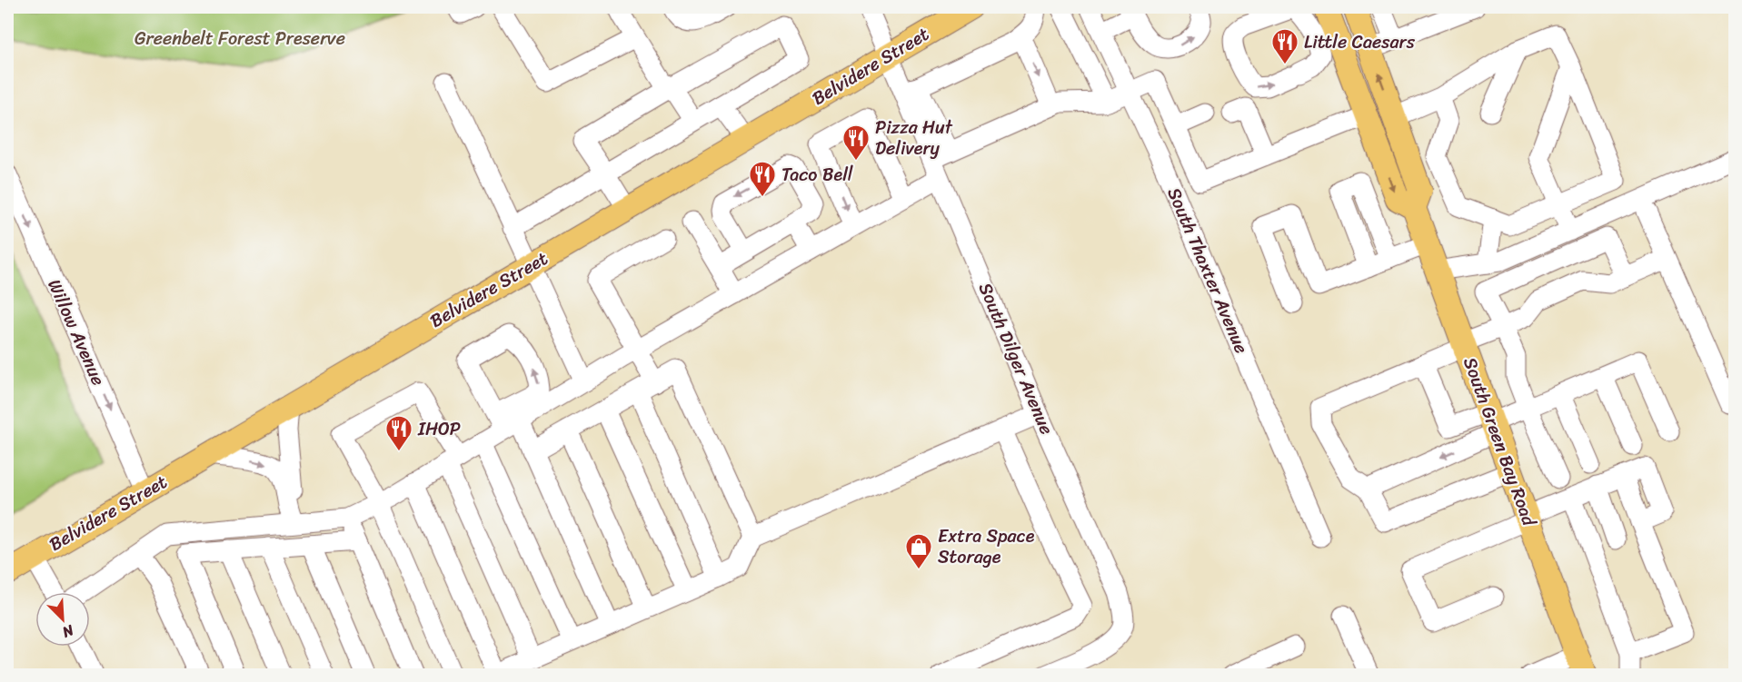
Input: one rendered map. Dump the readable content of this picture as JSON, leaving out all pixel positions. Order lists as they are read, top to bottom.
{
  "streets": {
    "main road": ["Belvidere Street", "South Green Bay Road"],
    "street": ["South Thaxter Avenue", "Willow Avenue", "South Dilger Avenue"]
  },
  "crossings": [
    ["Belvidere Street", "Willow Avenue"],
    ["Belvidere Street", "South Dilger Avenue"]
  ],
  "one_way": ["Willow Avenue"],
  "parks": ["Greenbelt Forest Preserve"],
  "places": {
    "restaurant": [
      "Little Caesars",
      "Pizza Hut Delivery",
      "Taco Bell",
      "IHOP"
    ],
    "shop": ["Extra Space Storage"]
  },
  "north": "bottom right"
}
